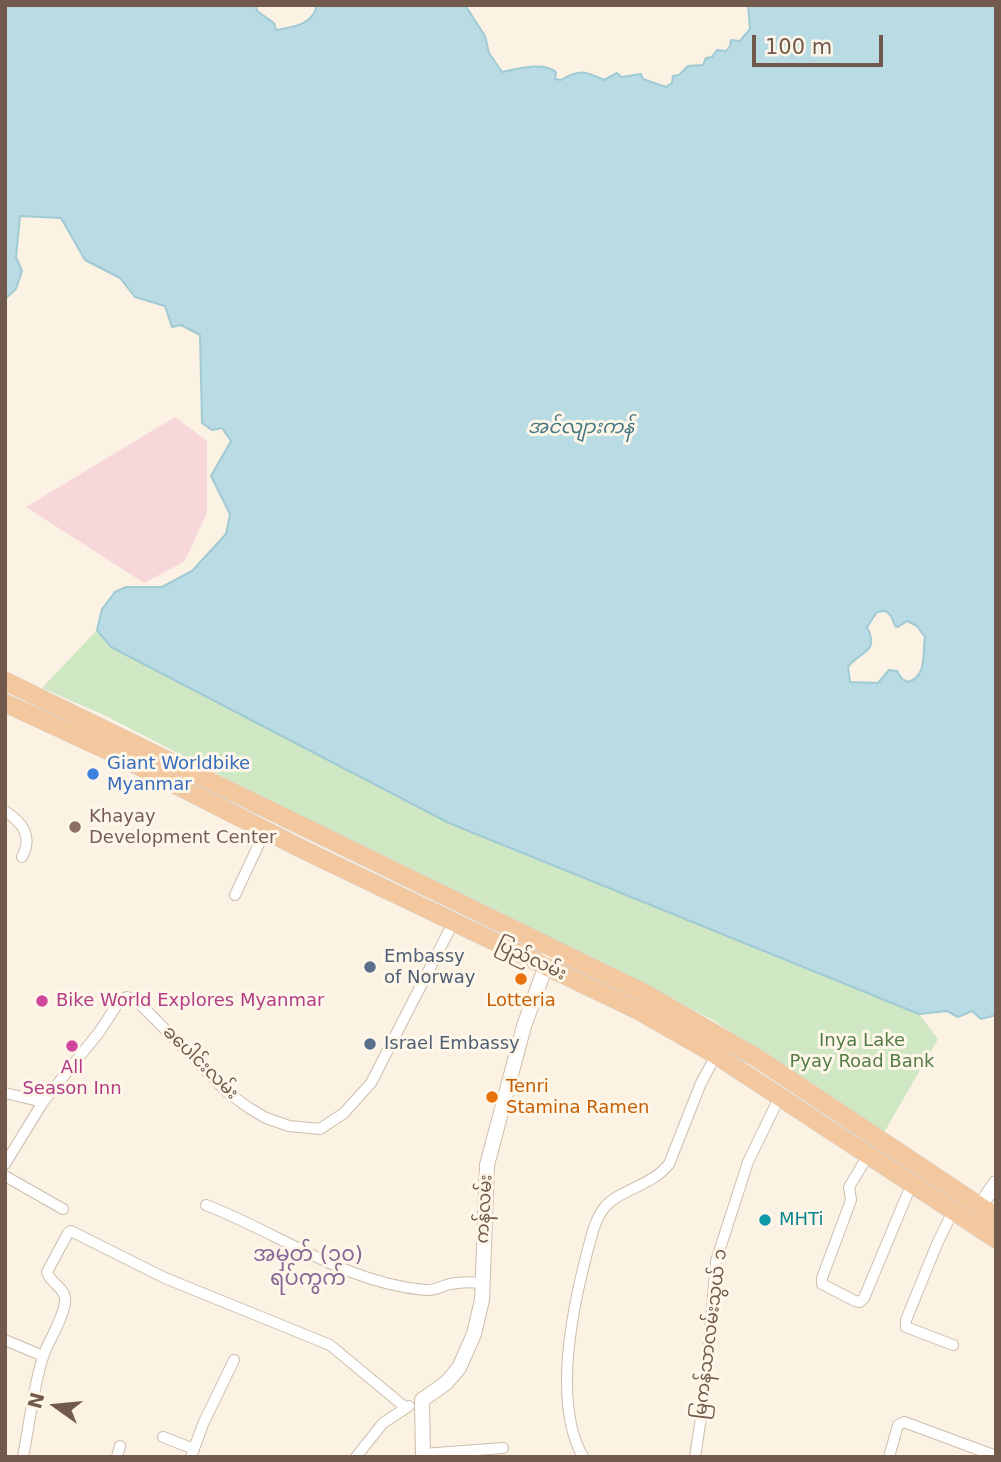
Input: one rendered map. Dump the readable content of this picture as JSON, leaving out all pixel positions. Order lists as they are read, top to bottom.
{
  "streets": {
    "highway": ["ပြည်လမ်း"],
    "main road": ["ကန်လမ်း"],
    "street": ["ခပေါင်းလမ်း", "မြကန်သာလမ်းသွယ် ၁"]
  },
  "crossings": [
    ["ပြည်လမ်း", "ခပေါင်းလမ်း"],
    ["ပြည်လမ်း", "ကန်လမ်း"],
    ["ပြည်လမ်း", "မြကန်သာလမ်းသွယ် ၁"]
  ],
  "districts": ["အမှတ် (၁၀) ရပ်ကွက်"],
  "water": ["အင်လျားကန်"],
  "parks": ["Inya Lake Pyay Road Bank"],
  "places": [
    "Giant Worldbike Myanmar",
    "Khayay Development Center",
    "Embassy of Norway",
    "Lotteria",
    "Bike World Explores Myanmar",
    "Israel Embassy",
    "All Season Inn",
    "Tenri Stamina Ramen",
    "MHTi"
  ],
  "scale_bar": "100 m",
  "north": "left"
}
